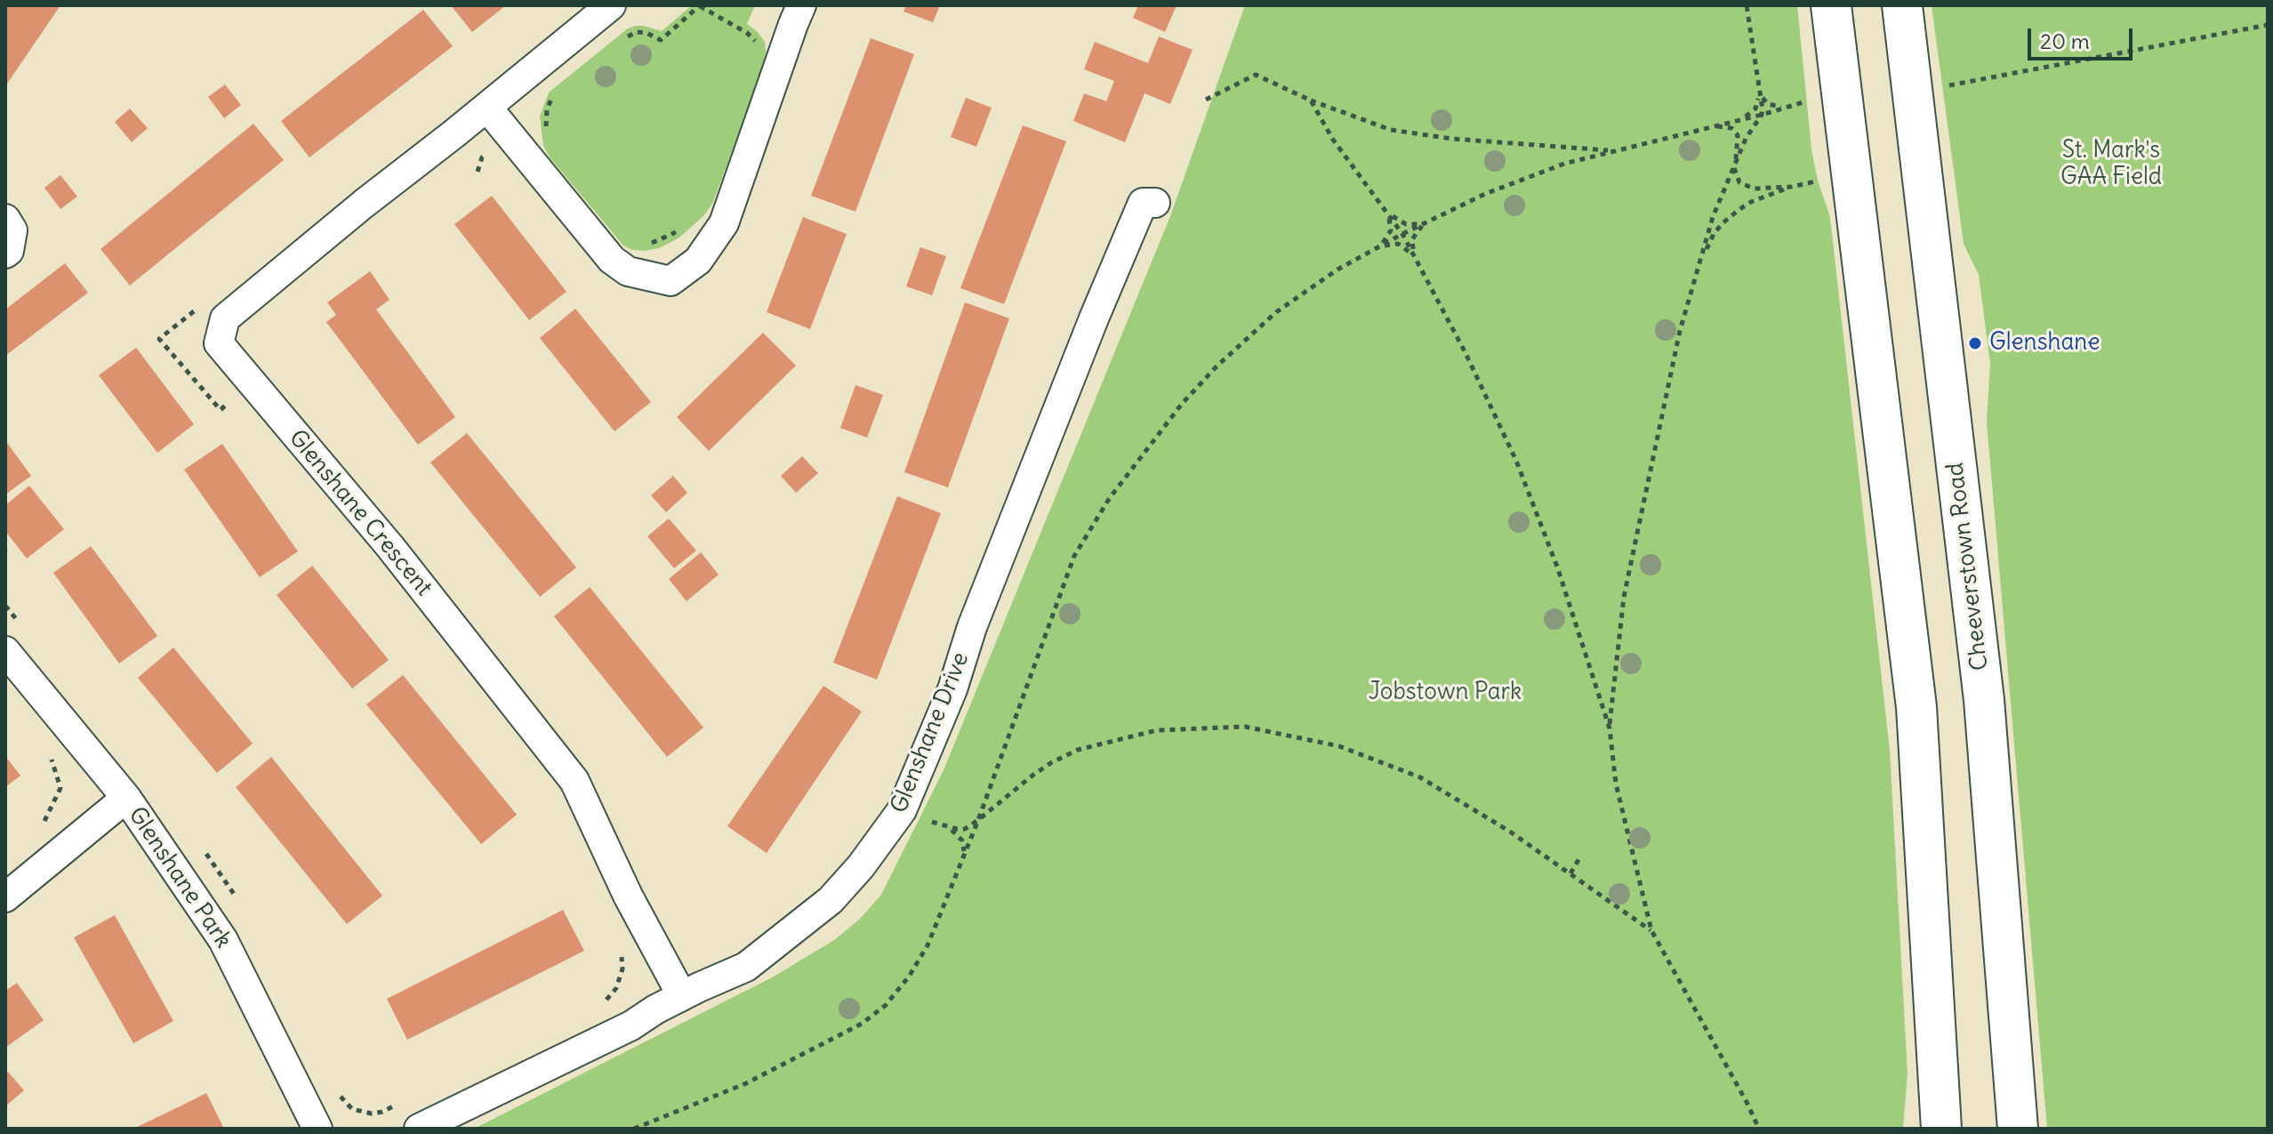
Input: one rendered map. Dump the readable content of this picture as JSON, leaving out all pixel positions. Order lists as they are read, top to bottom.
{
  "streets": {
    "main road": ["Cheeverstown Road"],
    "street": ["Glenshane Crescent", "Glenshane Drive", "Glenshane Park"]
  },
  "crossings": [
    ["Glenshane Crescent", "Glenshane Drive"]
  ],
  "parks": ["St. Mark's GAA Field", "Jobstown Park"],
  "places": ["Glenshane"],
  "scale_bar": "20 m"
}
